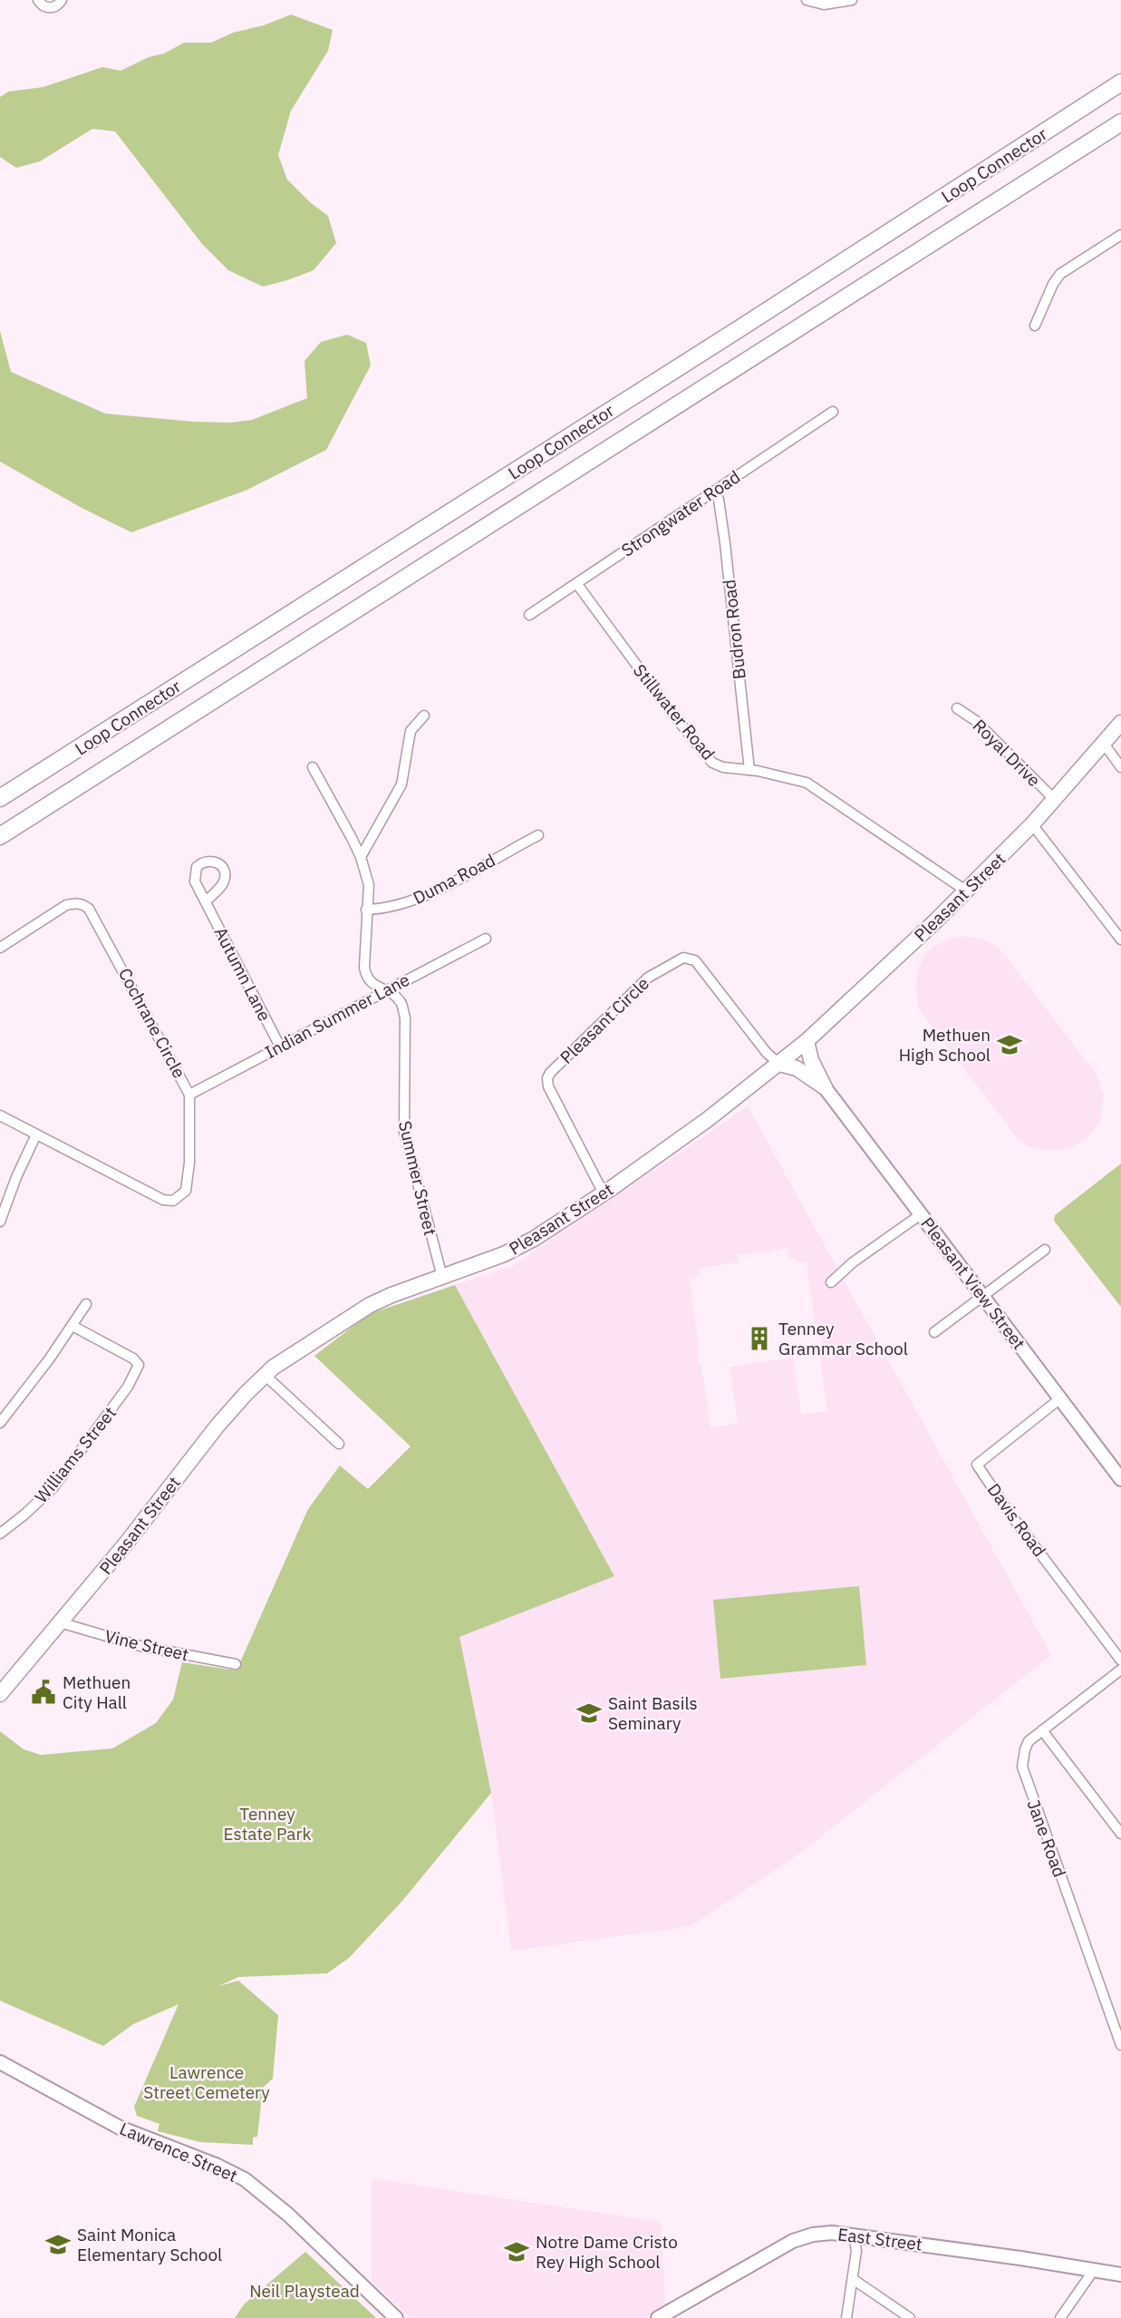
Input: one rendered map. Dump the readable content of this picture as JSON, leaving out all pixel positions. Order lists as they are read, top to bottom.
{
  "streets": {
    "highway": ["Loop Connector"],
    "main road": [
      "Pleasant Street",
      "Pleasant View Street",
      "Lawrence Street",
      "East Street"
    ],
    "street": [
      "Strongwater Road",
      "Budron Road",
      "Stillwater Road",
      "Royal Drive",
      "Duma Road",
      "Autumn Lane",
      "Indian Summer Lane",
      "Pleasant Circle",
      "Cochrane Circle",
      "Summer Street",
      "Williams Street",
      "Davis Road",
      "Vine Street",
      "Jane Road"
    ]
  },
  "crossings": [
    ["Strongwater Road", "Budron Road"],
    ["Strongwater Road", "Stillwater Road"],
    ["Budron Road", "Stillwater Road"],
    ["Stillwater Road", "Pleasant Street"],
    ["Royal Drive", "Pleasant Street"],
    ["Duma Road", "Summer Street"],
    ["Pleasant Street", "Pleasant Circle"],
    ["Pleasant Street", "Summer Street"],
    ["Pleasant Street", "Vine Street"],
    ["Autumn Lane", "Indian Summer Lane"],
    ["Indian Summer Lane", "Cochrane Circle"],
    ["Indian Summer Lane", "Summer Street"],
    ["Pleasant View Street", "Davis Road"]
  ],
  "parks": ["Tenney Estate Park", "Lawrence Street Cemetery", "Neil Playstead"],
  "places": {
    "school or university": [
      "Methuen High School",
      "Saint Basils Seminary",
      "Saint Monica Elementary School",
      "Notre Dame Cristo Rey High School"
    ],
    "building": ["Tenney Grammar School"],
    "public building": ["Methuen City Hall"]
  }
}
